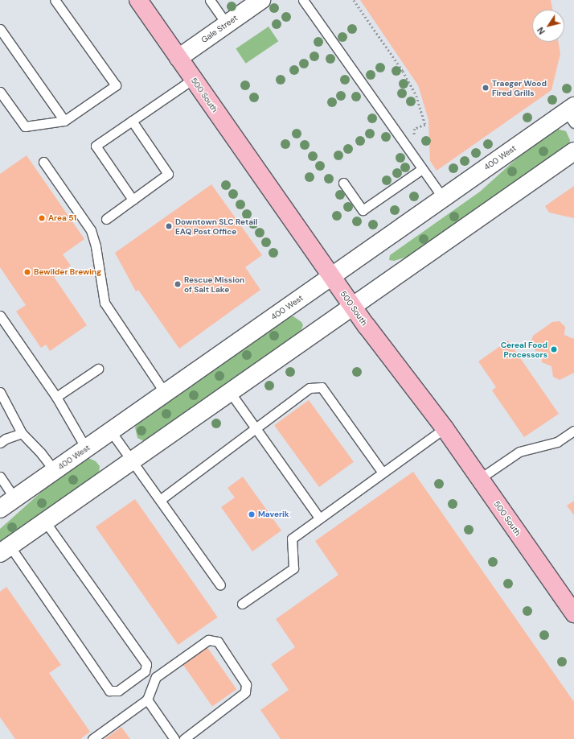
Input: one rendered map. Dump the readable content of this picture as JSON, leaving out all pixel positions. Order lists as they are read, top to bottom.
{
  "streets": {
    "main road": ["500 South"],
    "street": ["Gale Street", "400 West"]
  },
  "crossings": [
    ["Gale Street", "500 South"],
    ["500 South", "400 West"]
  ],
  "places": [
    "Traeger Wood Fired Grills",
    "Area 51",
    "Downtown SLC Retail EAQ Post Office",
    "Bewilder Brewing",
    "Rescue Mission of Salt Lake",
    "Cereal Food Processors",
    "Maverik"
  ],
  "north": "bottom left"
}
